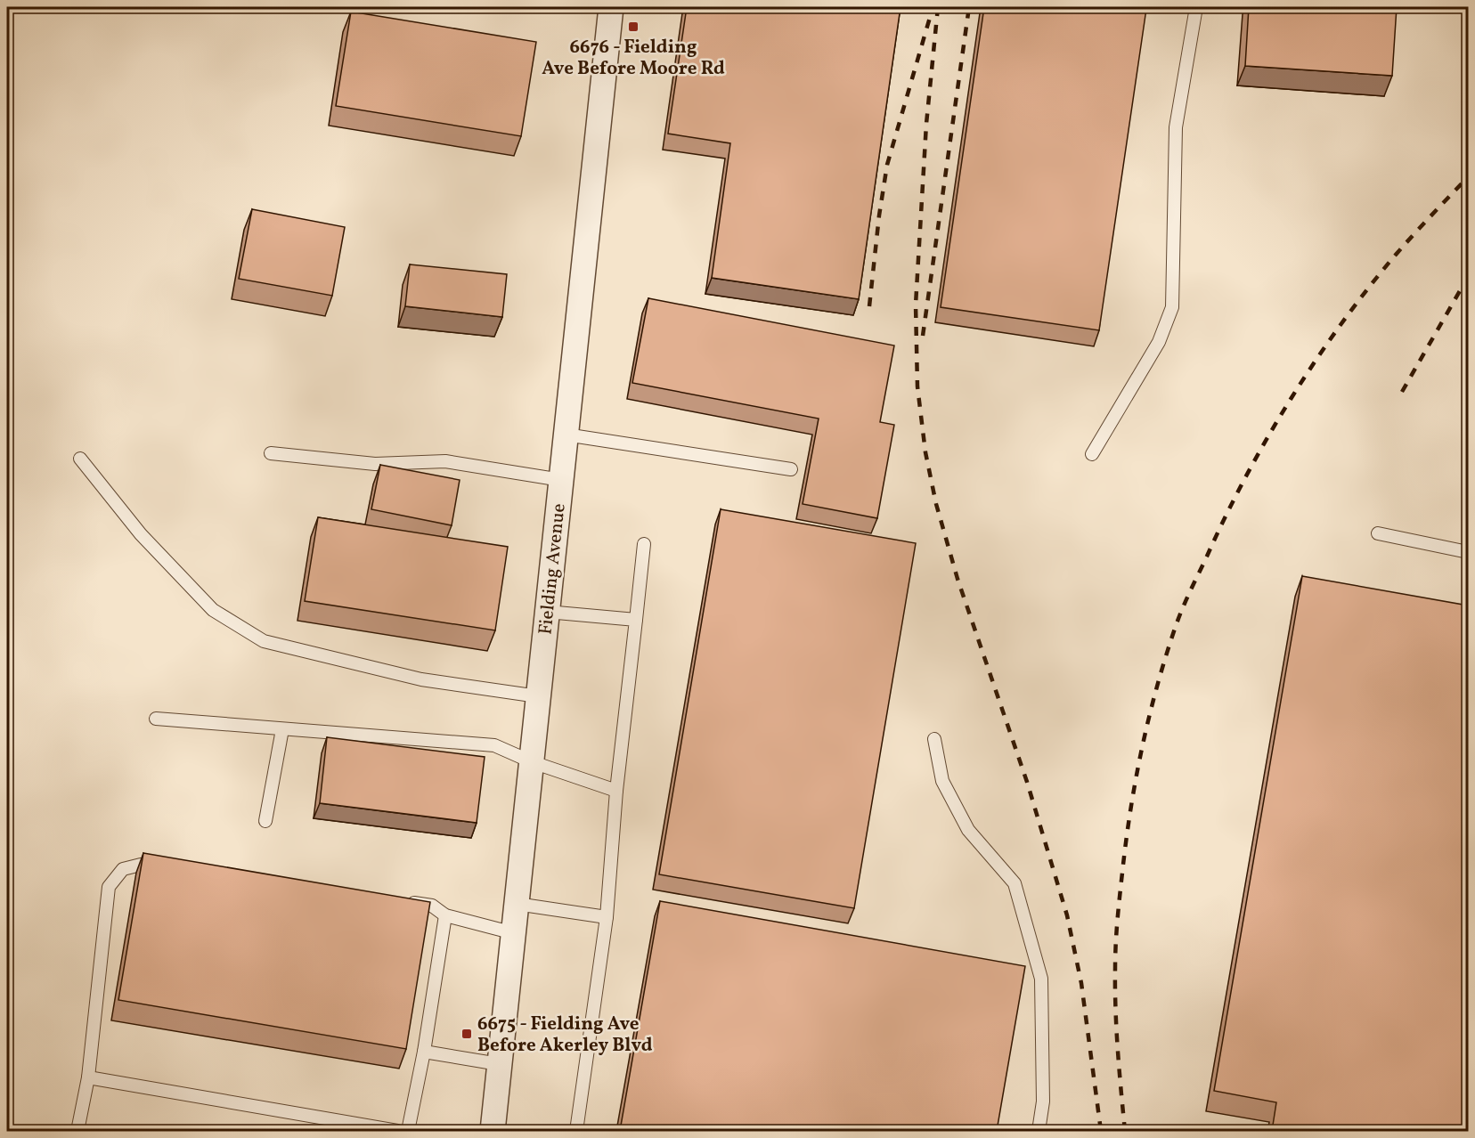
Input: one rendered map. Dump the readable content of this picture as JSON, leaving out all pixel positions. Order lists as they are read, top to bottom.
{
  "streets": {
    "street": ["Fielding Avenue"]
  },
  "places": {
    "transit": ["6676 - Fielding Ave Before Moore Rd", "6675 - Fielding Ave Before Akerley Blvd"]
  }
}
